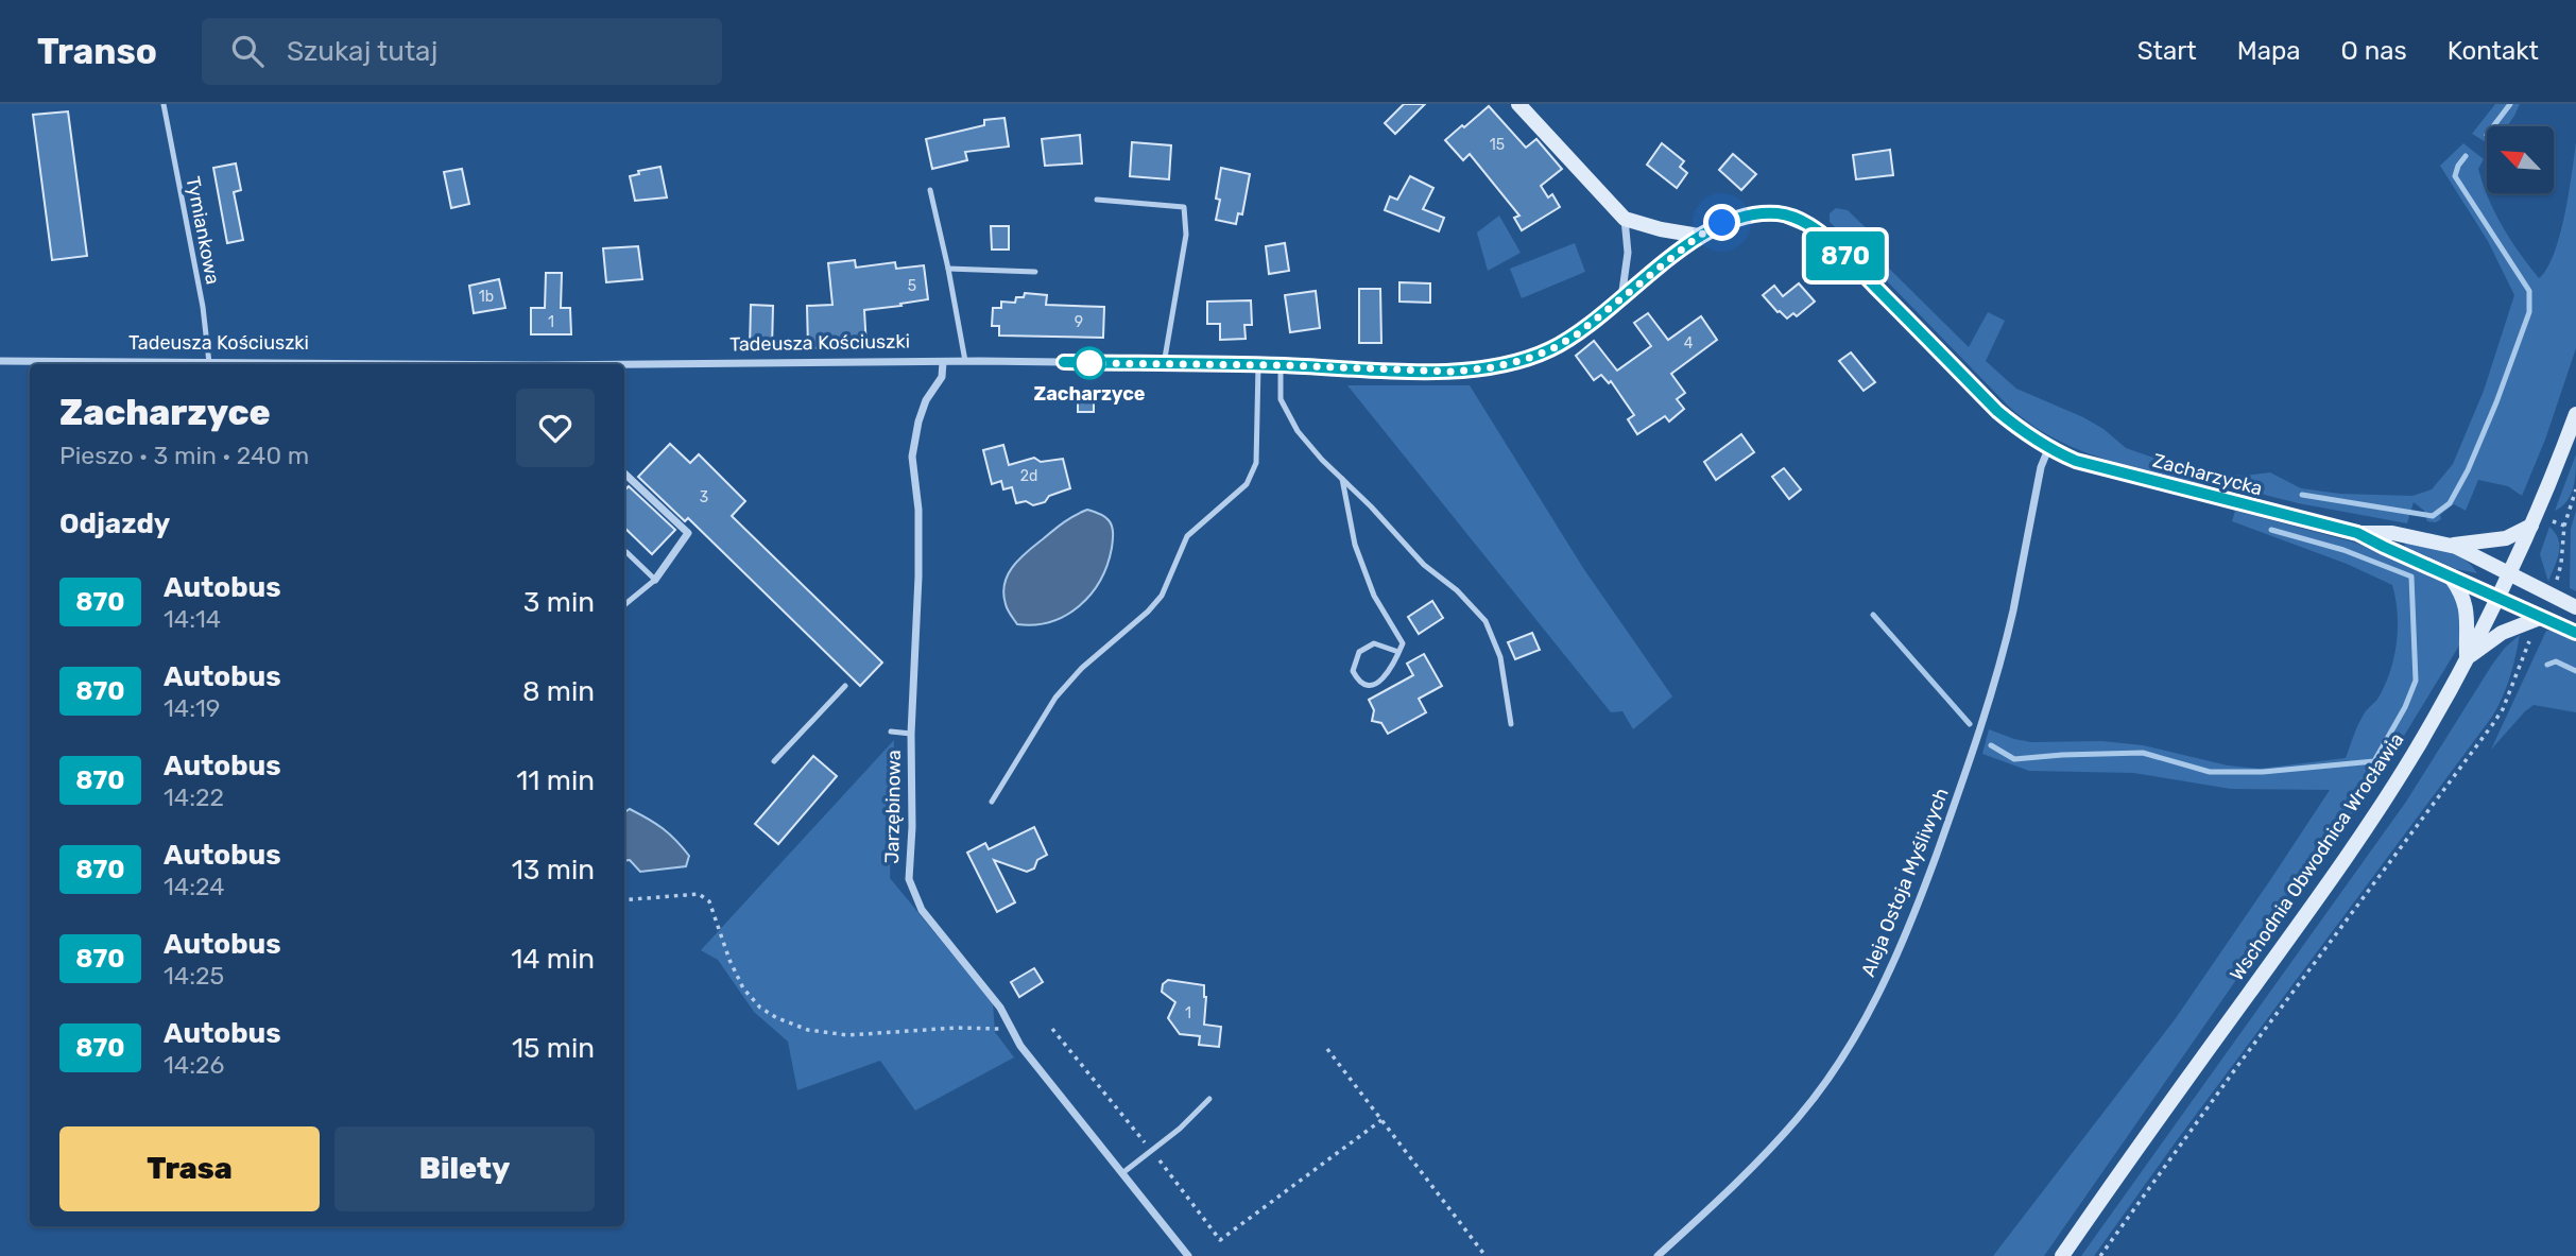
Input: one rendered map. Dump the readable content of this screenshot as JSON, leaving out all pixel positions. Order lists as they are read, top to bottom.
{
  "streets": {
    "street": [
      "Tadeusza Kościuszki",
      "Zacharzycka",
      "Jarzębinowa",
      "Wschodnia Obwodnica Wrocławia",
      "Aleja Ostoja Myśliwych"
    ],
    "lane": ["Tymiankowa"]
  },
  "crossings": [
    ["Tymiankowa", "Tadeusza Kościuszki"],
    ["Tadeusza Kościuszki", "Zacharzycka"],
    ["Tadeusza Kościuszki", "Jarzębinowa"],
    ["Tadeusza Kościuszki", "Aleja Ostoja Myśliwych"],
    ["Zacharzycka", "Wschodnia Obwodnica Wrocławia"],
    ["Zacharzycka", "Aleja Ostoja Myśliwych"]
  ],
  "places": ["Zacharzyce"],
  "lines": ["bus line 870"],
  "house_numbers": [
    "15",
    "5",
    "1b",
    "1",
    "9",
    "4",
    "2d",
    "3",
    "1"
  ],
  "north": "top left",
  "page": {
    "header": "Transo",
    "search": "Szukaj tutaj",
    "nav": [
      "Start",
      "Mapa",
      "O nas",
      "Kontakt"
    ],
    "on_map": "870",
    "heading": [
      ["Zacharzyce", "Pieszo · 3 min · 240 m"],
      "Odjazdy"
    ],
    "list": [
      {
        "mark": "870",
        "name": "Autobus",
        "note": "14:14",
        "value": "3 min"
      },
      {
        "mark": "870",
        "name": "Autobus",
        "note": "14:19",
        "value": "8 min"
      },
      {
        "mark": "870",
        "name": "Autobus",
        "note": "14:22",
        "value": "11 min"
      },
      {
        "mark": "870",
        "name": "Autobus",
        "note": "14:24",
        "value": "13 min"
      },
      {
        "mark": "870",
        "name": "Autobus",
        "note": "14:25",
        "value": "14 min"
      },
      {
        "mark": "870",
        "name": "Autobus",
        "note": "14:26",
        "value": "15 min"
      }
    ],
    "buttons": ["Trasa", "Bilety"]
  }
}
